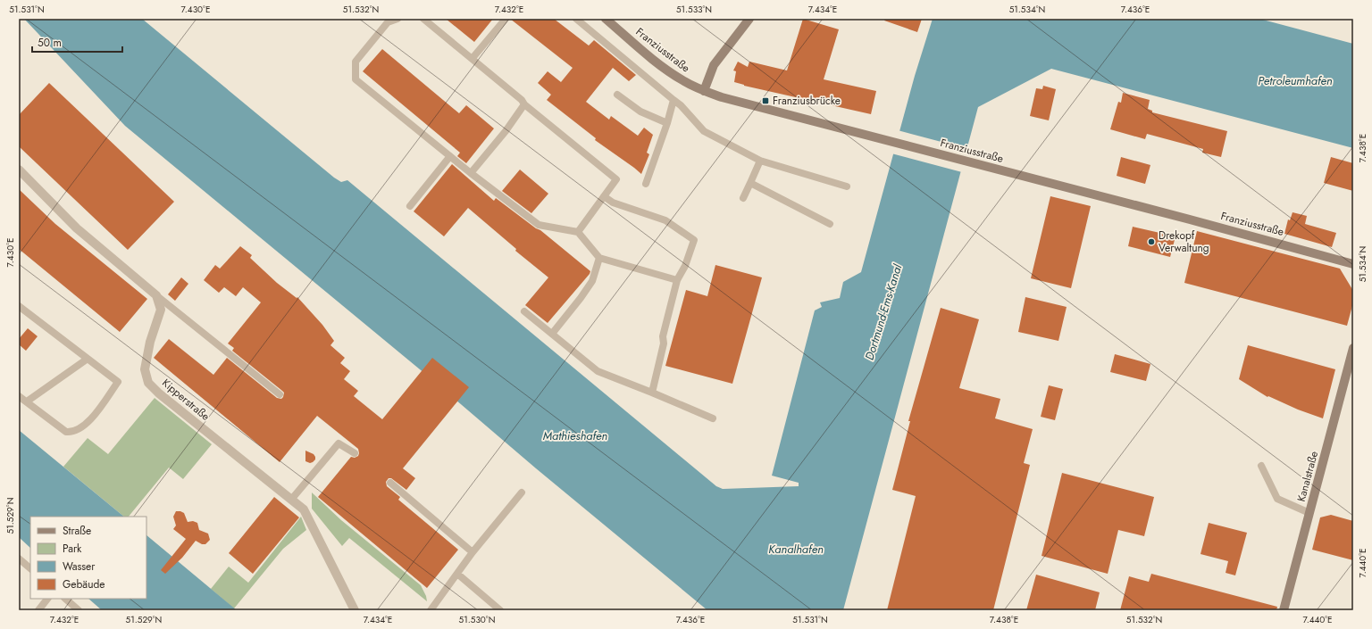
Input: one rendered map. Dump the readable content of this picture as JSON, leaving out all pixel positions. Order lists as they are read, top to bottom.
{
  "streets": {
    "main road": ["Franziusstraße", "Kanalstraße"],
    "street": ["Kipperstraße"]
  },
  "water": [
    "Petroleumhafen",
    "Dortmund-Ems-Kanal",
    "Mathieshafen",
    "Kanalhafen"
  ],
  "places": {
    "transit": ["Franziusbrücke"],
    "other": ["Drekopf Verwaltung"]
  },
  "legend": [
    "Straße",
    "Park",
    "Wasser",
    "Gebäude"
  ],
  "scale_bar": "50 m",
  "coordinates": [
    "51.531°N",
    "7.430°E",
    "51.532°N",
    "7.432°E",
    "51.533°N",
    "7.434°E",
    "51.534°N",
    "7.436°E",
    "7.438°E",
    "51.529°N",
    "7.440°E",
    "51.530°N"
  ]
}
